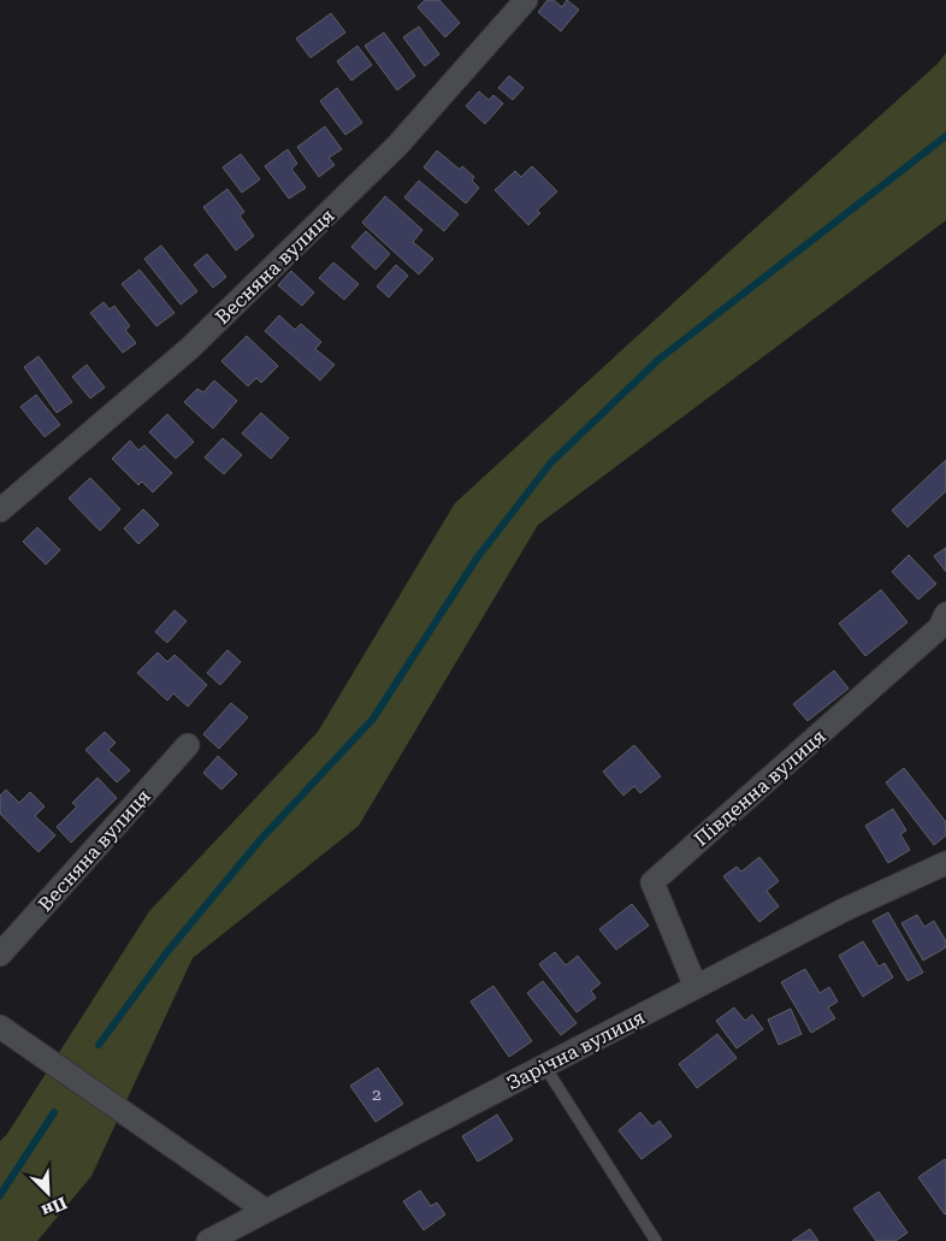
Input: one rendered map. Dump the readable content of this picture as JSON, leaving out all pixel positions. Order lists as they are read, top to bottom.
{
  "streets": {
    "street": ["Весняна вулиця", "Південна вулиця", "Зарічна вулиця"]
  },
  "crossings": [
    ["Південна вулиця", "Зарічна вулиця"]
  ],
  "house_numbers": ["2"],
  "north": "bottom right"
}
